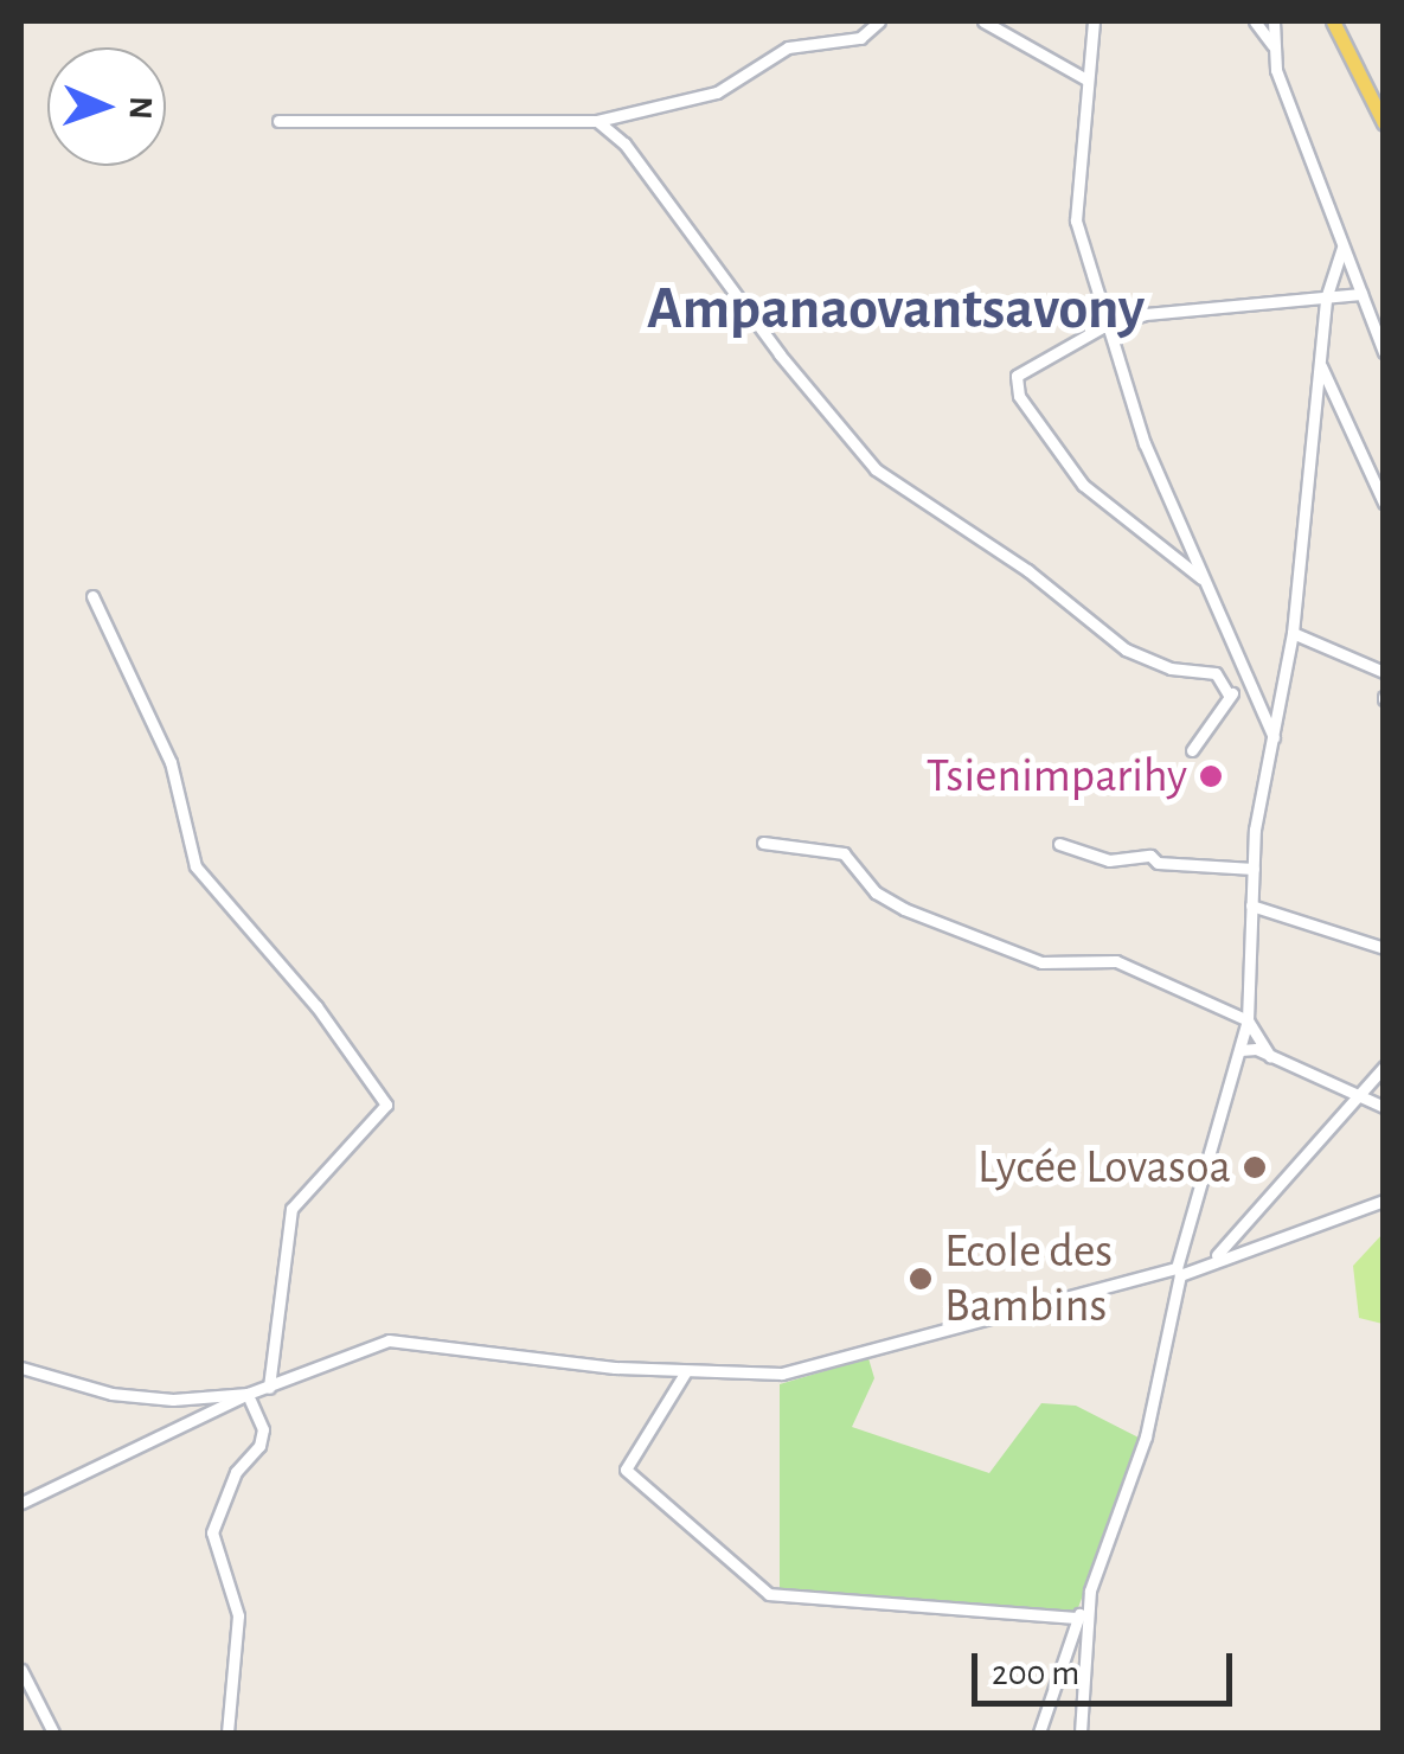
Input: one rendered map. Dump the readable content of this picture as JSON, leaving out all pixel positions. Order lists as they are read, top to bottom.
{
  "districts": ["Ampanaovantsavony"],
  "places": ["Tsienimparihy", "Lycée Lovasoa", "Ecole des Bambins"],
  "scale_bar": "200 m",
  "north": "right"
}
